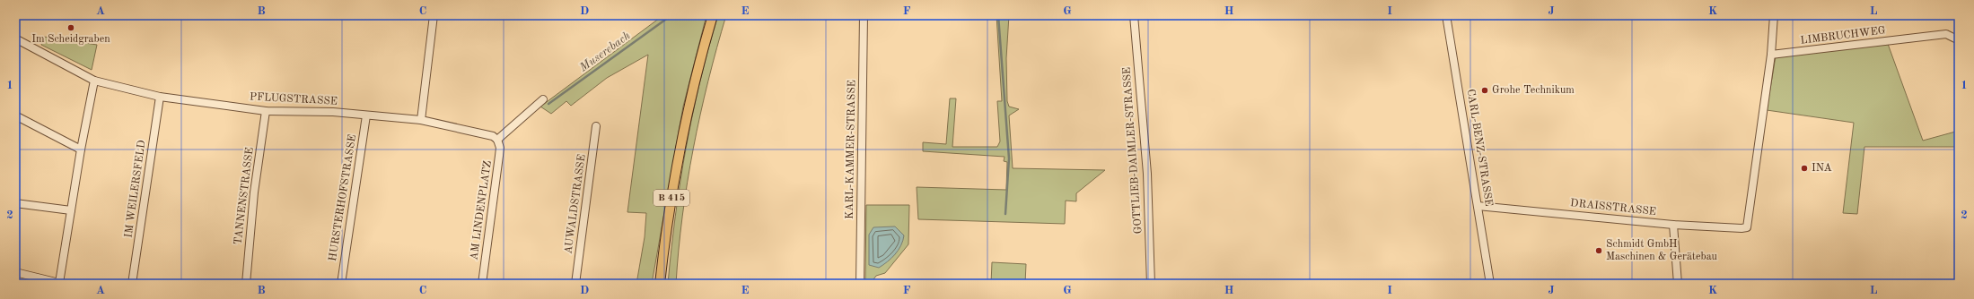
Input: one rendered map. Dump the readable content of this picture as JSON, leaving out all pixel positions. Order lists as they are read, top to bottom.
{
  "streets": {
    "main road": ["B 415"],
    "street": [
      "LIMBRUCHWEG",
      "PFLUGSTRASSE",
      "CARL-BENZ-STRASSE",
      "KARL-KAMMER-STRASSE",
      "GOTTLIEB-DAIMLER-STRASSE",
      "IM WEILERSFELD",
      "TANNENSTRASSE",
      "HURSTERHOFSTRASSE",
      "AUWALDSTRASSE",
      "DRAISSTRASSE",
      "AM LINDENPLATZ"
    ]
  },
  "crossings": [
    ["LIMBRUCHWEG", "DRAISSTRASSE"],
    ["PFLUGSTRASSE", "IM WEILERSFELD"],
    ["PFLUGSTRASSE", "TANNENSTRASSE"],
    ["PFLUGSTRASSE", "HURSTERHOFSTRASSE"],
    ["PFLUGSTRASSE", "AM LINDENPLATZ"],
    ["CARL-BENZ-STRASSE", "DRAISSTRASSE"]
  ],
  "water": ["Muserebach"],
  "places": [
    "Im Scheidgraben",
    "Grohe Technikum",
    "INA",
    "Schmidt GmbH Maschinen & Gerätebau"
  ],
  "grid": {
    "columns": [
      "A",
      "B",
      "C",
      "D",
      "E",
      "F",
      "G",
      "H",
      "I",
      "J",
      "K",
      "L"
    ],
    "rows": ["1", "2"]
  }
}
